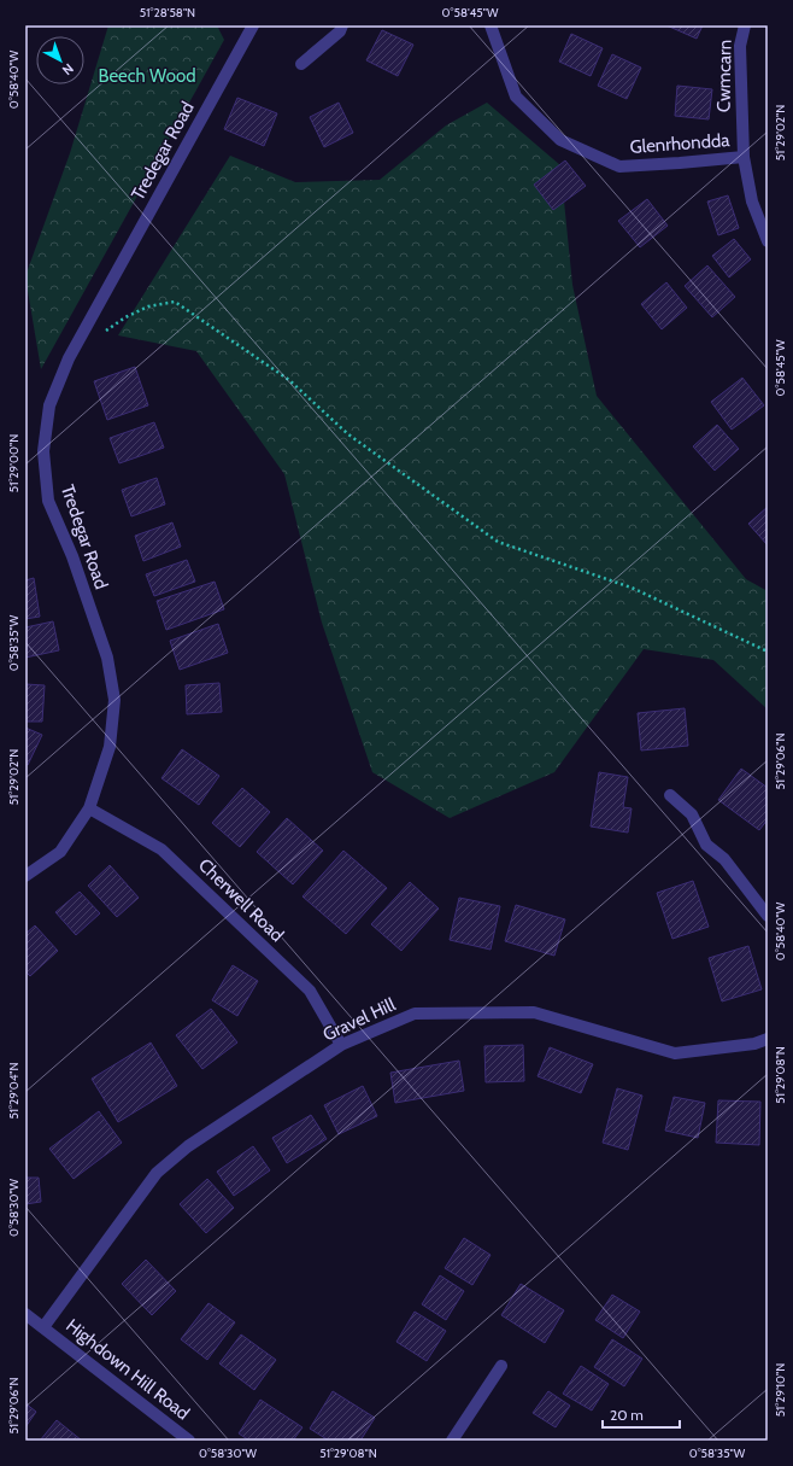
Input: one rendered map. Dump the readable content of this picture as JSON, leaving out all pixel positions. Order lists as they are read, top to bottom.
{
  "streets": {
    "street": [
      "Cwmcarn",
      "Glenrhondda",
      "Tredegar Road",
      "Cherwell Road",
      "Gravel Hill",
      "Highdown Hill Road"
    ]
  },
  "crossings": [
    ["Cwmcarn", "Glenrhondda"],
    ["Tredegar Road", "Cherwell Road"],
    ["Cherwell Road", "Gravel Hill"],
    ["Gravel Hill", "Highdown Hill Road"]
  ],
  "parks": ["Beech Wood"],
  "scale_bar": "20 m",
  "north": "bottom right",
  "coordinates": [
    "51°28'58\"N",
    "0°58'45\"W",
    "0°58'40\"W",
    "51°29'02\"N",
    "51°29'00\"N",
    "0°58'35\"W",
    "51°29'06\"N",
    "51°29'08\"N",
    "51°29'04\"N",
    "0°58'30\"W",
    "51°29'10\"N"
  ]
}
